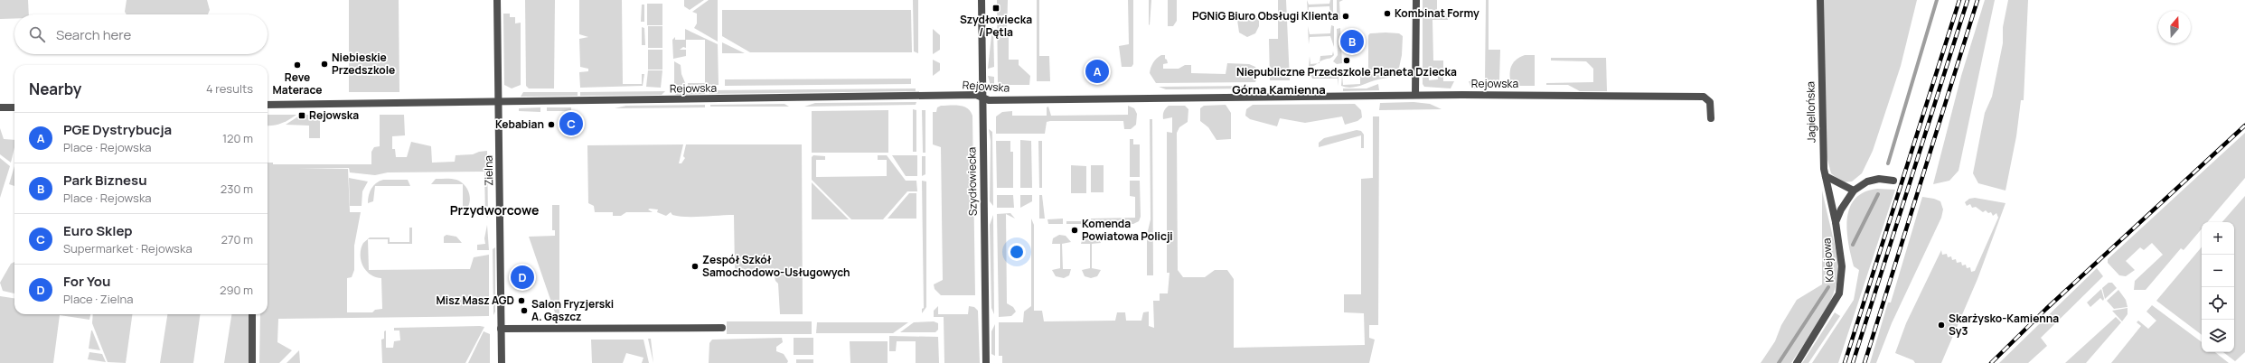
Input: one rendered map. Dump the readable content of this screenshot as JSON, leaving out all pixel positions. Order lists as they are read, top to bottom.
{
  "streets": {
    "street": [
      "Rejowska",
      "Jagiellońska",
      "Zielna",
      "Szydłowiecka",
      "Kolejowa"
    ]
  },
  "crossings": [
    ["Rejowska", "Zielna"],
    ["Rejowska", "Szydłowiecka"],
    ["Jagiellońska", "Kolejowa"]
  ],
  "districts": ["Górna Kamienna", "Przydworcowe"],
  "places": {
    "transit": ["Szydłowiecka / Pętla", "Rejowska"],
    "other": [
      "Kombinat Formy",
      "PGNiG Biuro Obsługi Klienta",
      "Niepubliczne Przedszkole Planeta Dziecka",
      "Niebieskie Przedszkole",
      "Reve Materace",
      "Kebabian",
      "Komenda Powiatowa Policji",
      "Zespół Szkół Samochodowo-Usługowych",
      "Misz Masz AGD",
      "Salon Fryzjerski A. Gąszcz",
      "Skarżysko-Kamienna Sy3"
    ]
  },
  "north": "top",
  "page": {
    "search": "Search here",
    "pins": [
      "B",
      "A",
      "C",
      "D"
    ],
    "heading": ["Nearby", "4 results"],
    "list": [
      {
        "mark": "A",
        "name": "PGE Dystrybucja",
        "note": "Place · Rejowska",
        "value": "120 m"
      },
      {
        "mark": "B",
        "name": "Park Biznesu",
        "note": "Place · Rejowska",
        "value": "230 m"
      },
      {
        "mark": "C",
        "name": "Euro Sklep",
        "note": "Supermarket · Rejowska",
        "value": "270 m"
      },
      {
        "mark": "D",
        "name": "For You",
        "note": "Place · Zielna",
        "value": "290 m"
      }
    ],
    "map_buttons": ["+", "−"]
  }
}
